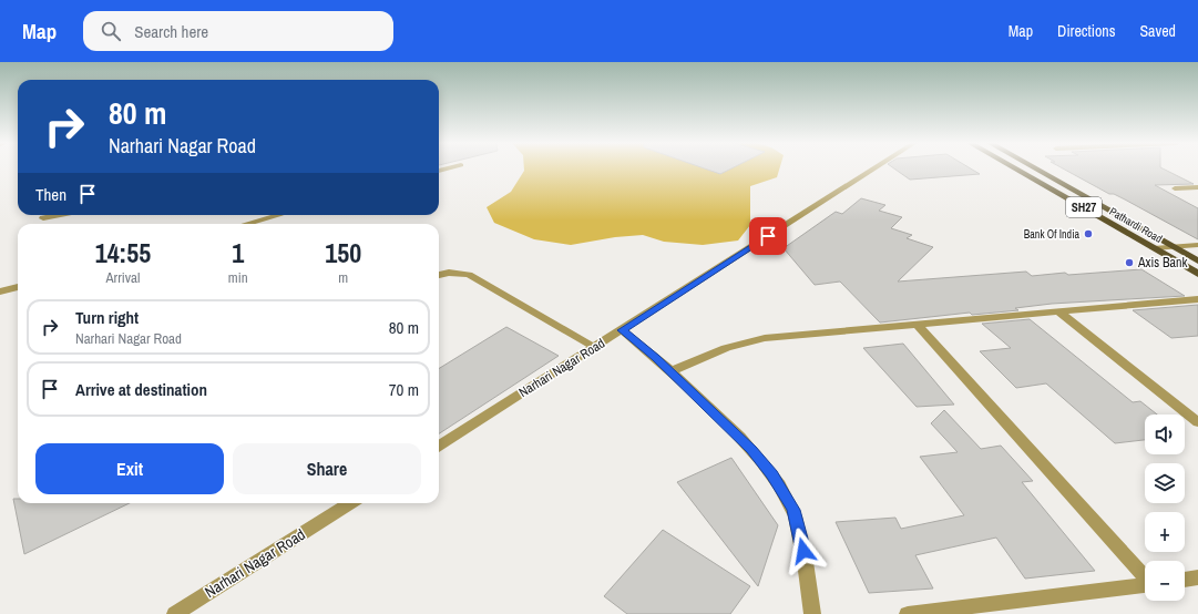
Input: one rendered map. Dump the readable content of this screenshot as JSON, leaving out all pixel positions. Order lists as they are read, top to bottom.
{
  "streets": {
    "main road": ["SH27", "Pathardi Road"],
    "street": ["Narhari Nagar Road"]
  },
  "places": ["Bank Of India", "Axis Bank"],
  "page": {
    "header": "Map",
    "search": "Search here",
    "nav": ["Map", "Directions", "Saved"],
    "turn": ["80 m", "Narhari Nagar Road"],
    "then": "Then",
    "eta": [
      "14:55",
      "Arrival",
      "1",
      "min",
      "150",
      "m"
    ],
    "list": [
      {
        "name": "Turn right",
        "note": "Narhari Nagar Road",
        "value": "80 m"
      },
      {
        "name": "Arrive at destination",
        "value": "70 m"
      }
    ],
    "map_buttons": ["+", "−"],
    "buttons": ["Exit", "Share"]
  }
}
